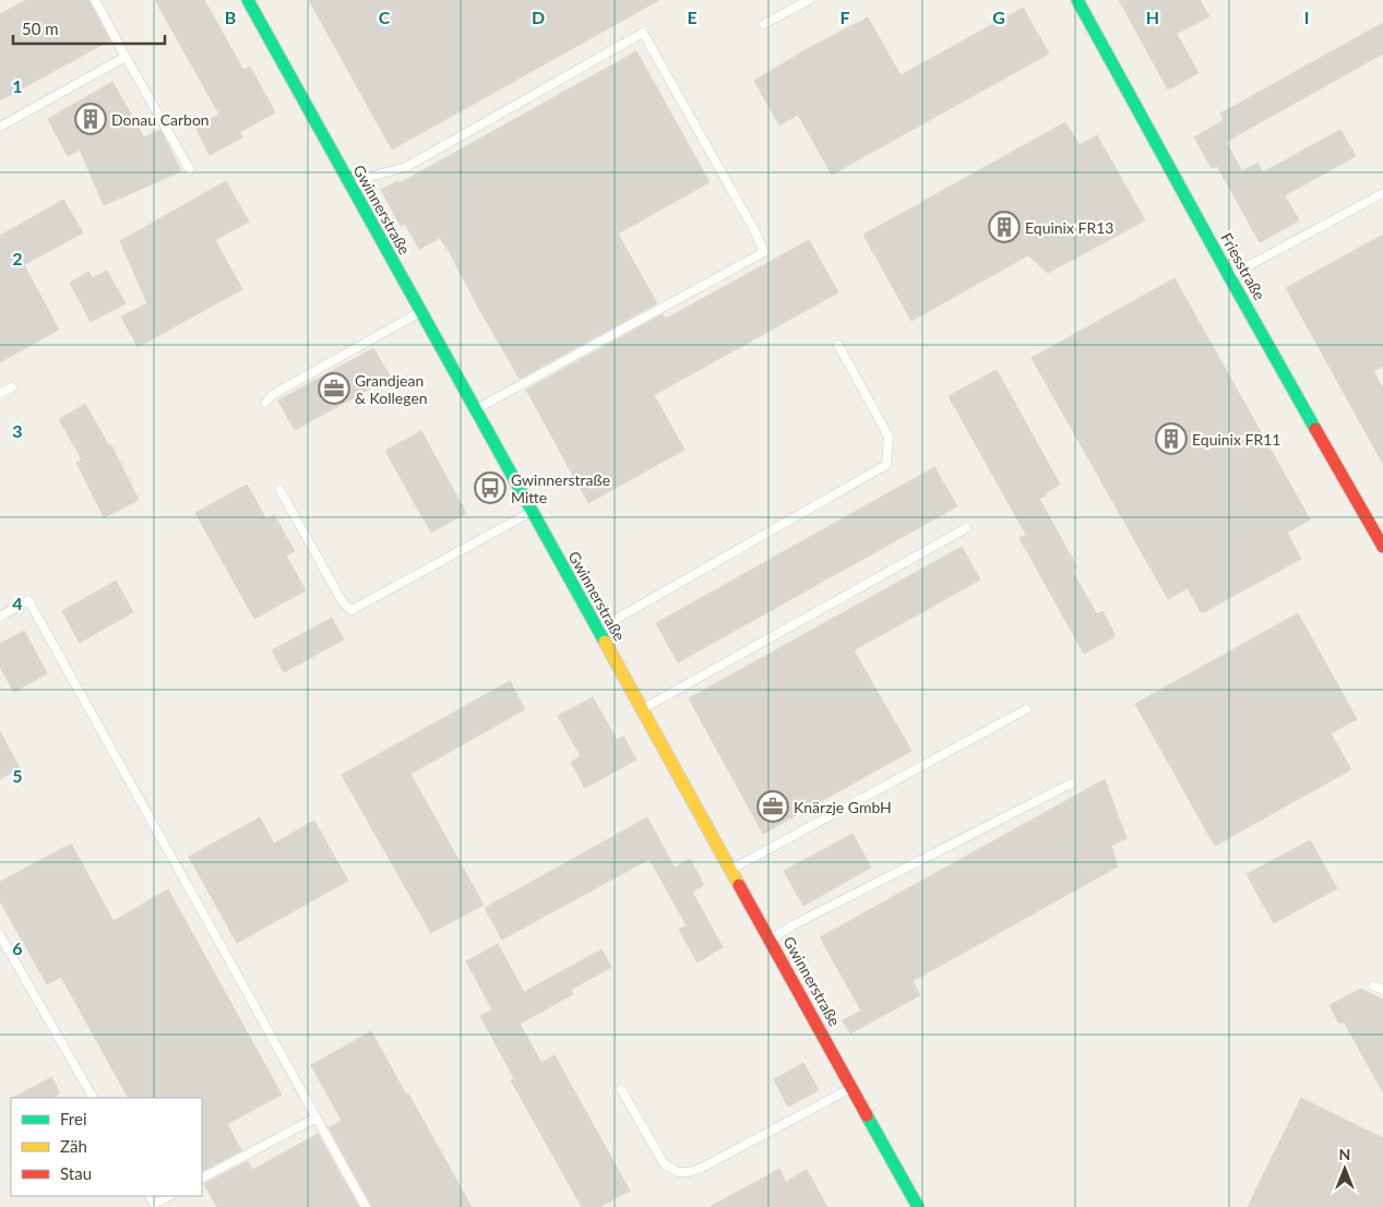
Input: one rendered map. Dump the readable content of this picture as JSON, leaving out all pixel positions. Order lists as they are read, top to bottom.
{
  "streets": {
    "street": ["Gwinnerstraße", "Friesstraße"]
  },
  "places": {
    "building": ["Donau Carbon", "Equinix FR13", "Equinix FR11"],
    "office": ["Grandjean & Kollegen", "Knärzje GmbH"],
    "bus stop": ["Gwinnerstraße Mitte"]
  },
  "legend": ["Frei", "Zäh", "Stau"],
  "scale_bar": "50 m",
  "north": "top",
  "grid": {
    "columns": [
      "B",
      "C",
      "D",
      "E",
      "F",
      "G",
      "H",
      "I"
    ],
    "rows": [
      "1",
      "2",
      "3",
      "4",
      "5",
      "6"
    ]
  }
}
